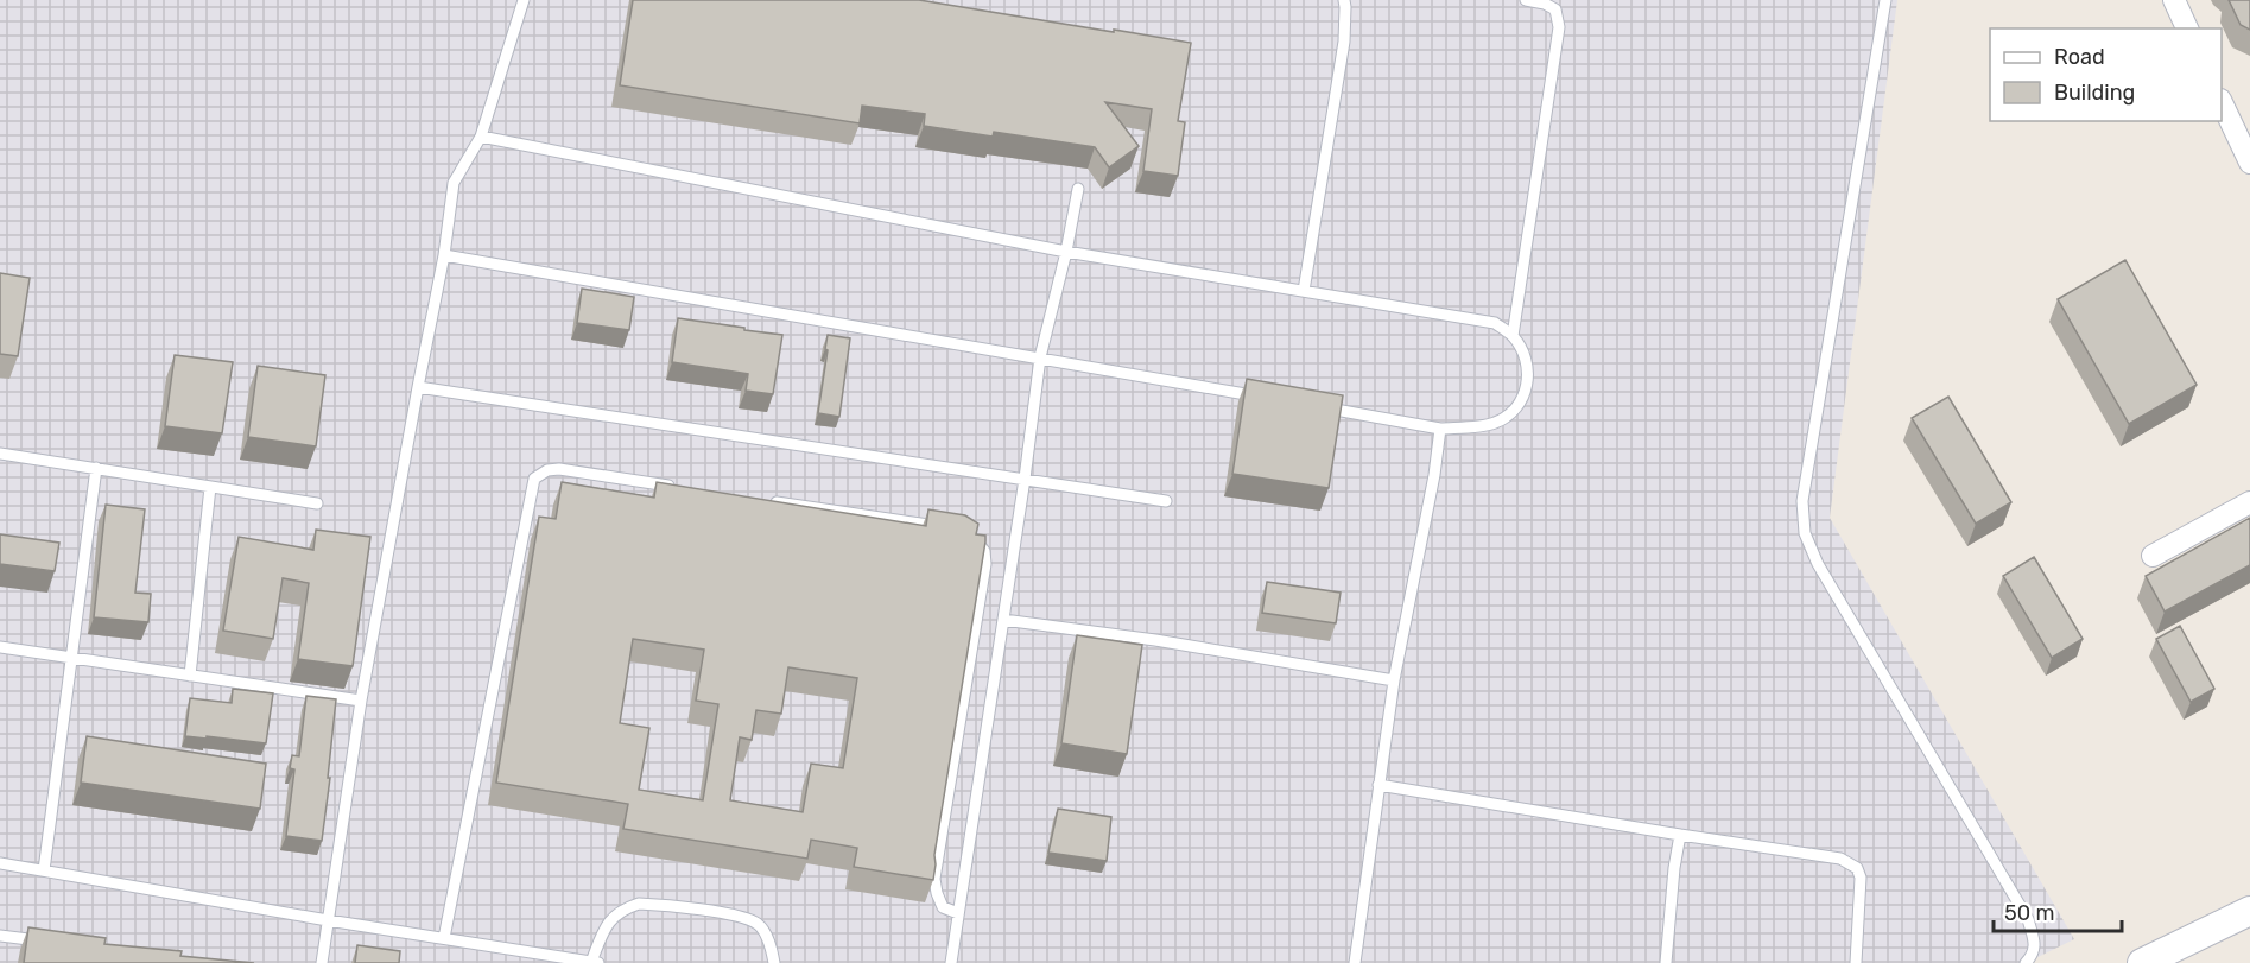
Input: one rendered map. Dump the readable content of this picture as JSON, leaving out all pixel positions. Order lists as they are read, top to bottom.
{
  "legend": ["Road", "Building"],
  "scale_bar": "50 m"
}
